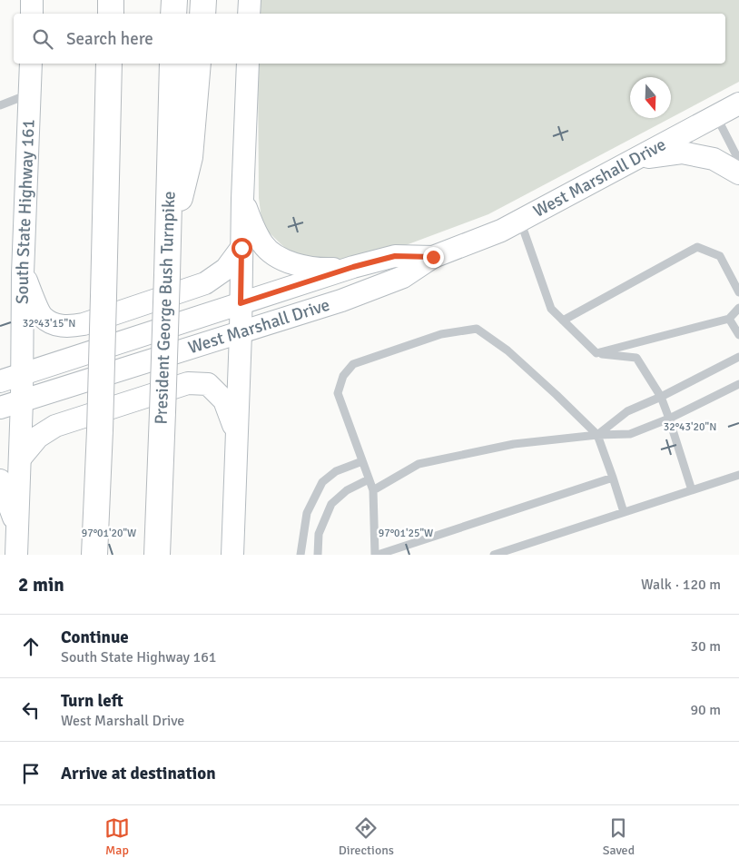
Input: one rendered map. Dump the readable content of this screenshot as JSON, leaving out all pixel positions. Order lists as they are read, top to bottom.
{
  "streets": {
    "highway": ["President George Bush Turnpike"],
    "main road": ["West Marshall Drive", "South State Highway 161"]
  },
  "crossings": [
    ["West Marshall Drive", "South State Highway 161"]
  ],
  "north": "bottom",
  "page": {
    "search": "Search here",
    "heading": ["2 min", "Walk · 120 m"],
    "list": [
      ["Continue", "South State Highway 161", "30 m"],
      ["Turn left", "West Marshall Drive", "90 m"],
      "Arrive at destination"
    ],
    "nav": ["Map", "Directions", "Saved"]
  },
  "coordinates": [
    "32°43'15\"N",
    "32°43'20\"N",
    "97°01'20\"W",
    "97°01'25\"W"
  ]
}
